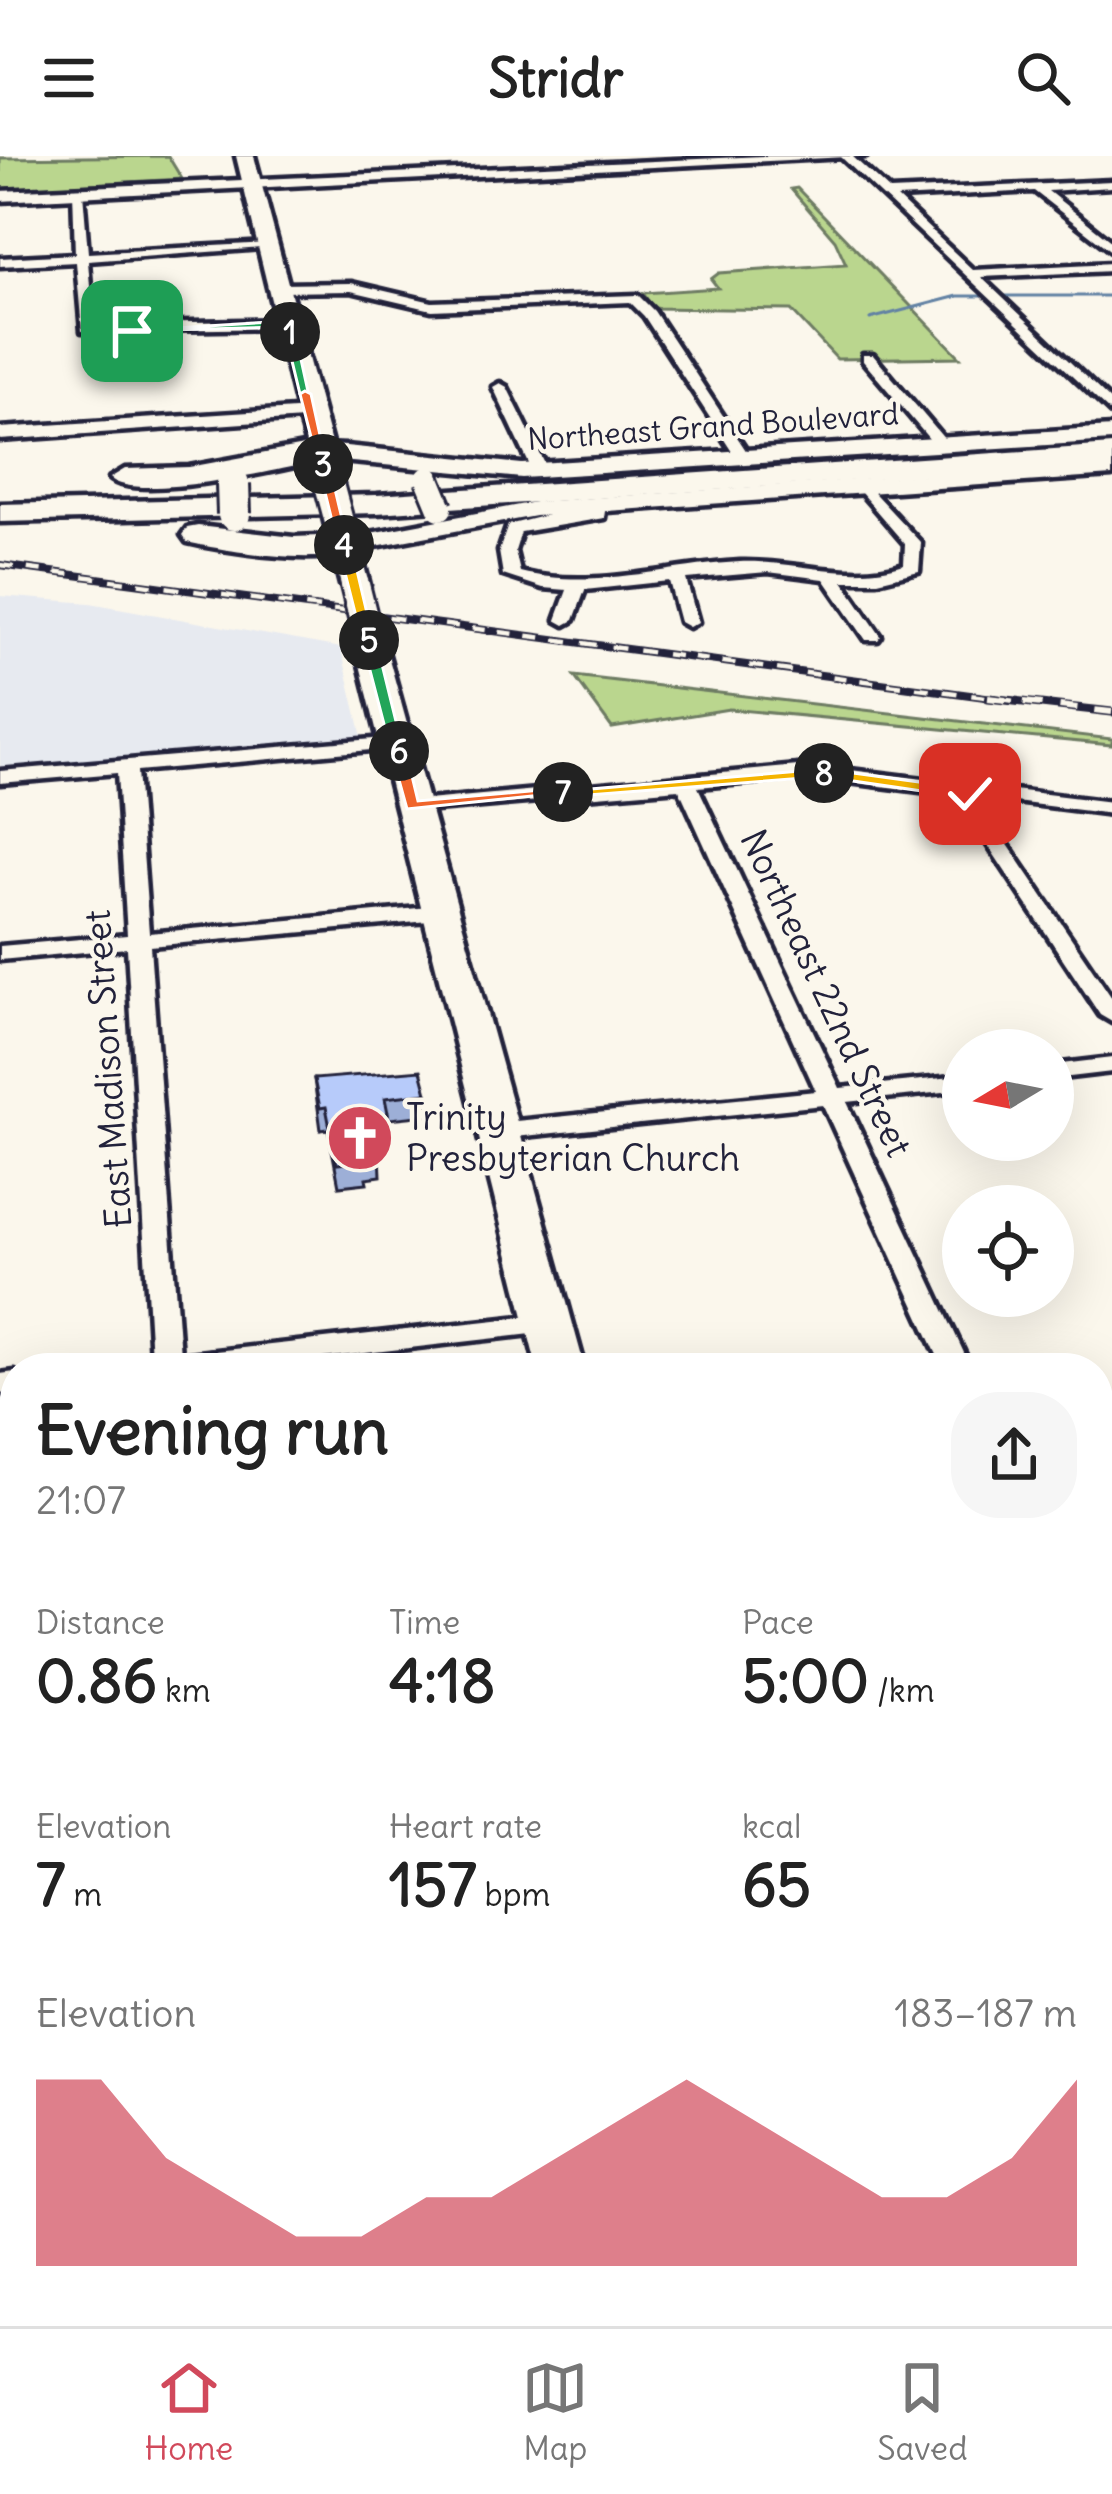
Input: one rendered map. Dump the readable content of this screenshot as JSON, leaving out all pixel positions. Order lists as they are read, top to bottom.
{
  "streets": {
    "main road": ["Northeast Grand Boulevard"],
    "street": ["Northeast 22nd Street", "East Madison Street"]
  },
  "places": {
    "church": ["Trinity Presbyterian Church"]
  },
  "north": "left",
  "page": {
    "header": "Stridr",
    "pins": [
      "1",
      "3",
      "4",
      "5",
      "6",
      "8",
      "7"
    ],
    "heading": ["Evening run", "21:07"],
    "stats": [
      ["Distance", "0.86 km"],
      ["Time", "4:18"],
      ["Pace", "5:00 /km"],
      ["Elevation", "7 m"],
      ["Heart rate", "157 bpm"],
      ["kcal", "65"]
    ],
    "chart": ["Elevation", "183–187 m"],
    "tabs": ["Home", "Map", "Saved"]
  }
}
